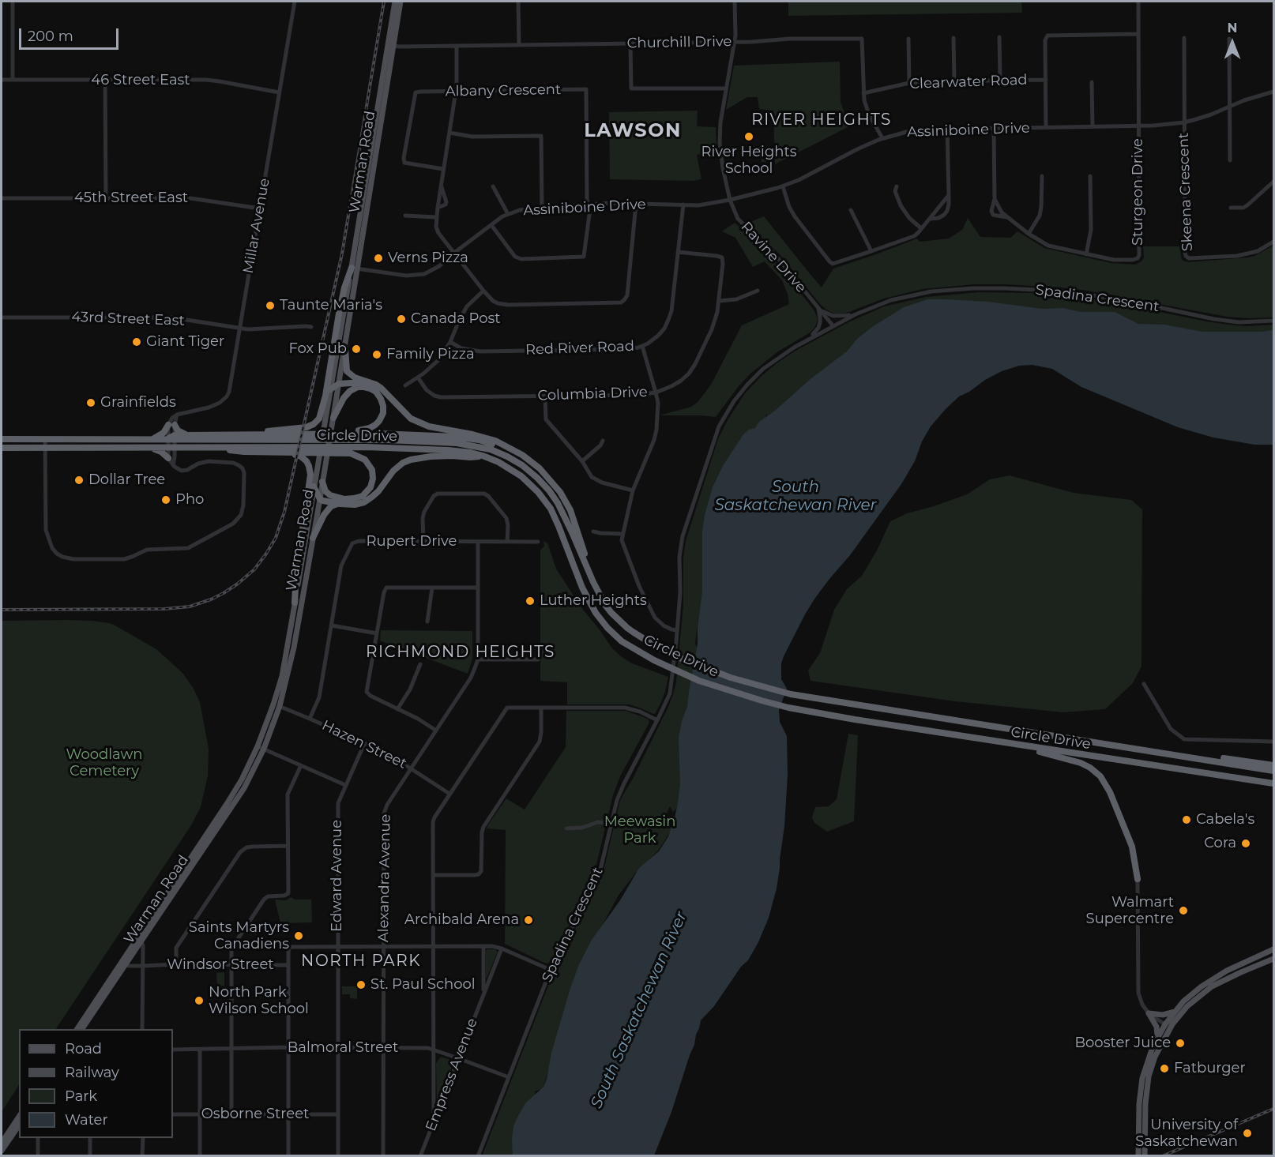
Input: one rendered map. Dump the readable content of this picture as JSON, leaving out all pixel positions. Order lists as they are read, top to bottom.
{
  "streets": {
    "highway": ["Circle Drive"],
    "main road": ["Warman Road"],
    "street": [
      "Churchill Drive",
      "46 Street East",
      "Clearwater Road",
      "Albany Crescent",
      "Assiniboine Drive",
      "Sturgeon Drive",
      "Skeena Crescent",
      "45th Street East",
      "Millar Avenue",
      "Ravine Drive",
      "Spadina Crescent",
      "43rd Street East",
      "Red River Road",
      "Columbia Drive",
      "Rupert Drive",
      "Hazen Street",
      "Edward Avenue",
      "Alexandra Avenue",
      "Windsor Street",
      "Balmoral Street",
      "Empress Avenue",
      "Osborne Street"
    ]
  },
  "crossings": [
    ["Churchill Drive", "Clearwater Road"],
    ["Churchill Drive", "Assiniboine Drive"],
    ["Churchill Drive", "Warman Road"],
    ["Churchill Drive", "Ravine Drive"],
    ["46 Street East", "Millar Avenue"],
    ["Albany Crescent", "Assiniboine Drive"],
    ["Assiniboine Drive", "Warman Road"],
    ["Assiniboine Drive", "Sturgeon Drive"],
    ["Assiniboine Drive", "Skeena Crescent"],
    ["Assiniboine Drive", "Ravine Drive"],
    ["Assiniboine Drive", "Red River Road"],
    ["Warman Road", "Hazen Street"],
    ["Warman Road", "Windsor Street"],
    ["45th Street East", "Millar Avenue"],
    ["Millar Avenue", "43rd Street East"],
    ["Ravine Drive", "Spadina Crescent"],
    ["Spadina Crescent", "Windsor Street"],
    ["Spadina Crescent", "Balmoral Street"],
    ["Red River Road", "Columbia Drive"],
    ["Rupert Drive", "Hazen Street"],
    ["Rupert Drive", "Alexandra Avenue"],
    ["Hazen Street", "Edward Avenue"],
    ["Hazen Street", "Alexandra Avenue"],
    ["Edward Avenue", "Windsor Street"],
    ["Edward Avenue", "Balmoral Street"],
    ["Edward Avenue", "Osborne Street"],
    ["Alexandra Avenue", "Windsor Street"],
    ["Alexandra Avenue", "Balmoral Street"],
    ["Windsor Street", "Empress Avenue"],
    ["Balmoral Street", "Empress Avenue"]
  ],
  "districts": [
    "RIVER HEIGHTS",
    "LAWSON",
    "RICHMOND HEIGHTS",
    "NORTH PARK"
  ],
  "water": ["South Saskatchewan River"],
  "parks": ["Woodlawn Cemetery", "Meewasin Park"],
  "places": [
    "River Heights School",
    "Verns Pizza",
    "Taunte Maria's",
    "Canada Post",
    "Giant Tiger",
    "Fox Pub",
    "Family Pizza",
    "Grainfields",
    "Dollar Tree",
    "Pho",
    "Luther Heights",
    "Cabela's",
    "Cora",
    "Walmart Supercentre",
    "Archibald Arena",
    "Saints Martyrs Canadiens",
    "St. Paul School",
    "North Park Wilson School",
    "Booster Juice",
    "Fatburger",
    "University of Saskatchewan"
  ],
  "legend": [
    "Road",
    "Railway",
    "Park",
    "Water"
  ],
  "scale_bar": "200 m",
  "north": "top"
}
